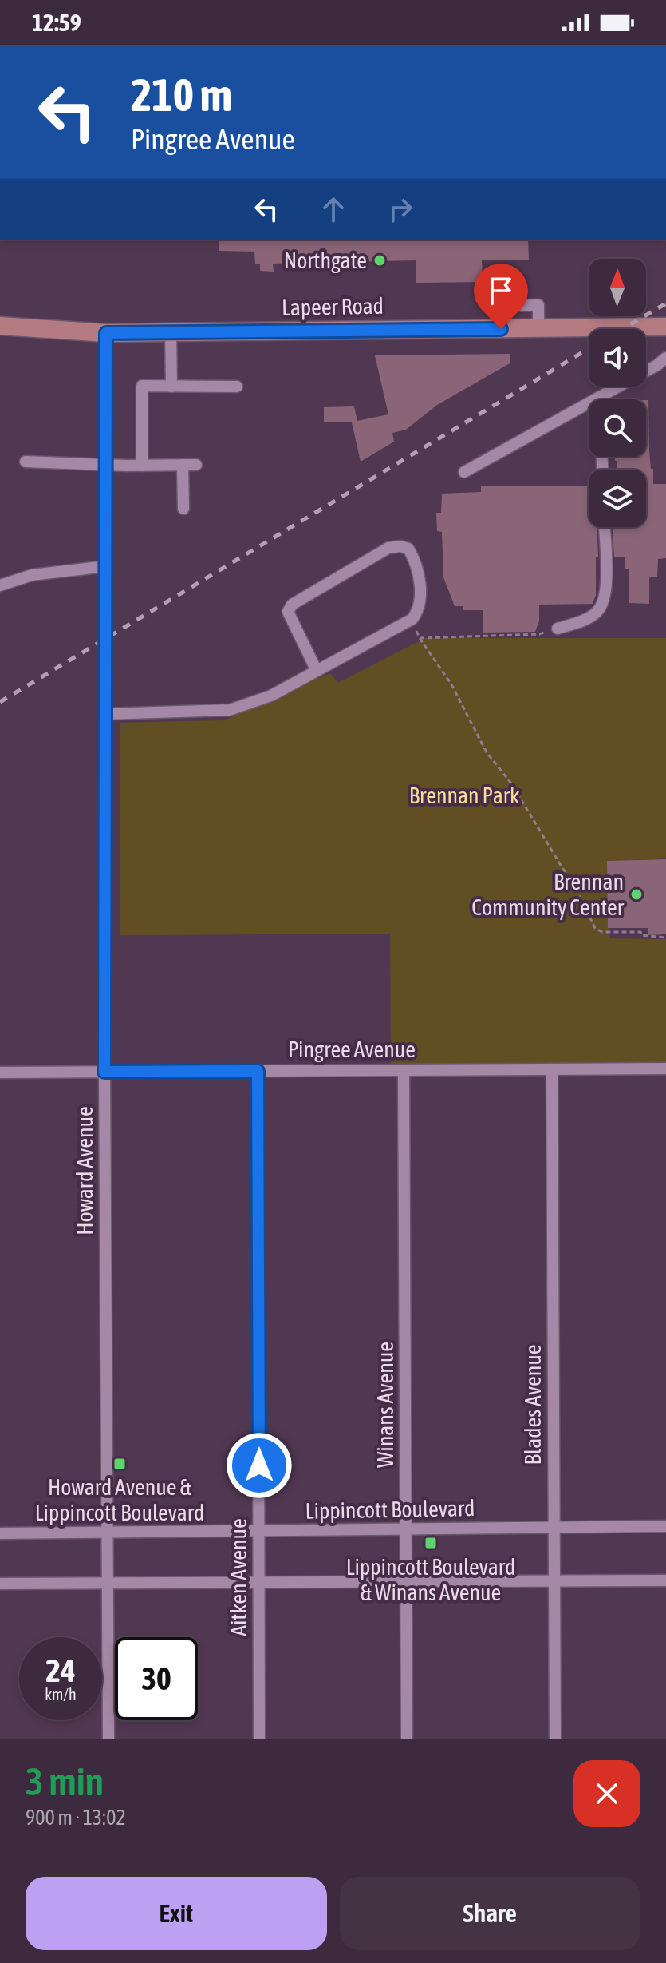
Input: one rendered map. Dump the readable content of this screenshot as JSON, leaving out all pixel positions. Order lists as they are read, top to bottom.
{
  "streets": {
    "main road": ["Lapeer Road"],
    "street": [
      "Pingree Avenue",
      "Howard Avenue",
      "Winans Avenue",
      "Blades Avenue",
      "Lippincott Boulevard",
      "Aitken Avenue"
    ]
  },
  "crossings": [
    ["Lapeer Road", "Howard Avenue"],
    ["Pingree Avenue", "Howard Avenue"],
    ["Pingree Avenue", "Winans Avenue"],
    ["Pingree Avenue", "Blades Avenue"],
    ["Pingree Avenue", "Aitken Avenue"],
    ["Howard Avenue", "Lippincott Boulevard"],
    ["Winans Avenue", "Lippincott Boulevard"],
    ["Blades Avenue", "Lippincott Boulevard"],
    ["Lippincott Boulevard", "Aitken Avenue"]
  ],
  "parks": ["Brennan Park"],
  "places": {
    "other": ["Northgate", "Brennan Community Center"],
    "transit": ["Howard Avenue & Lippincott Boulevard", "Lippincott Boulevard & Winans Avenue"]
  },
  "north": "top",
  "page": {
    "status": "12:59",
    "turn": ["210 m", "Pingree Avenue"],
    "speed": "24 km/h",
    "limit": "30",
    "heading": ["3 min", "900 m · 13:02"],
    "buttons": ["Exit", "Share"]
  }
}
